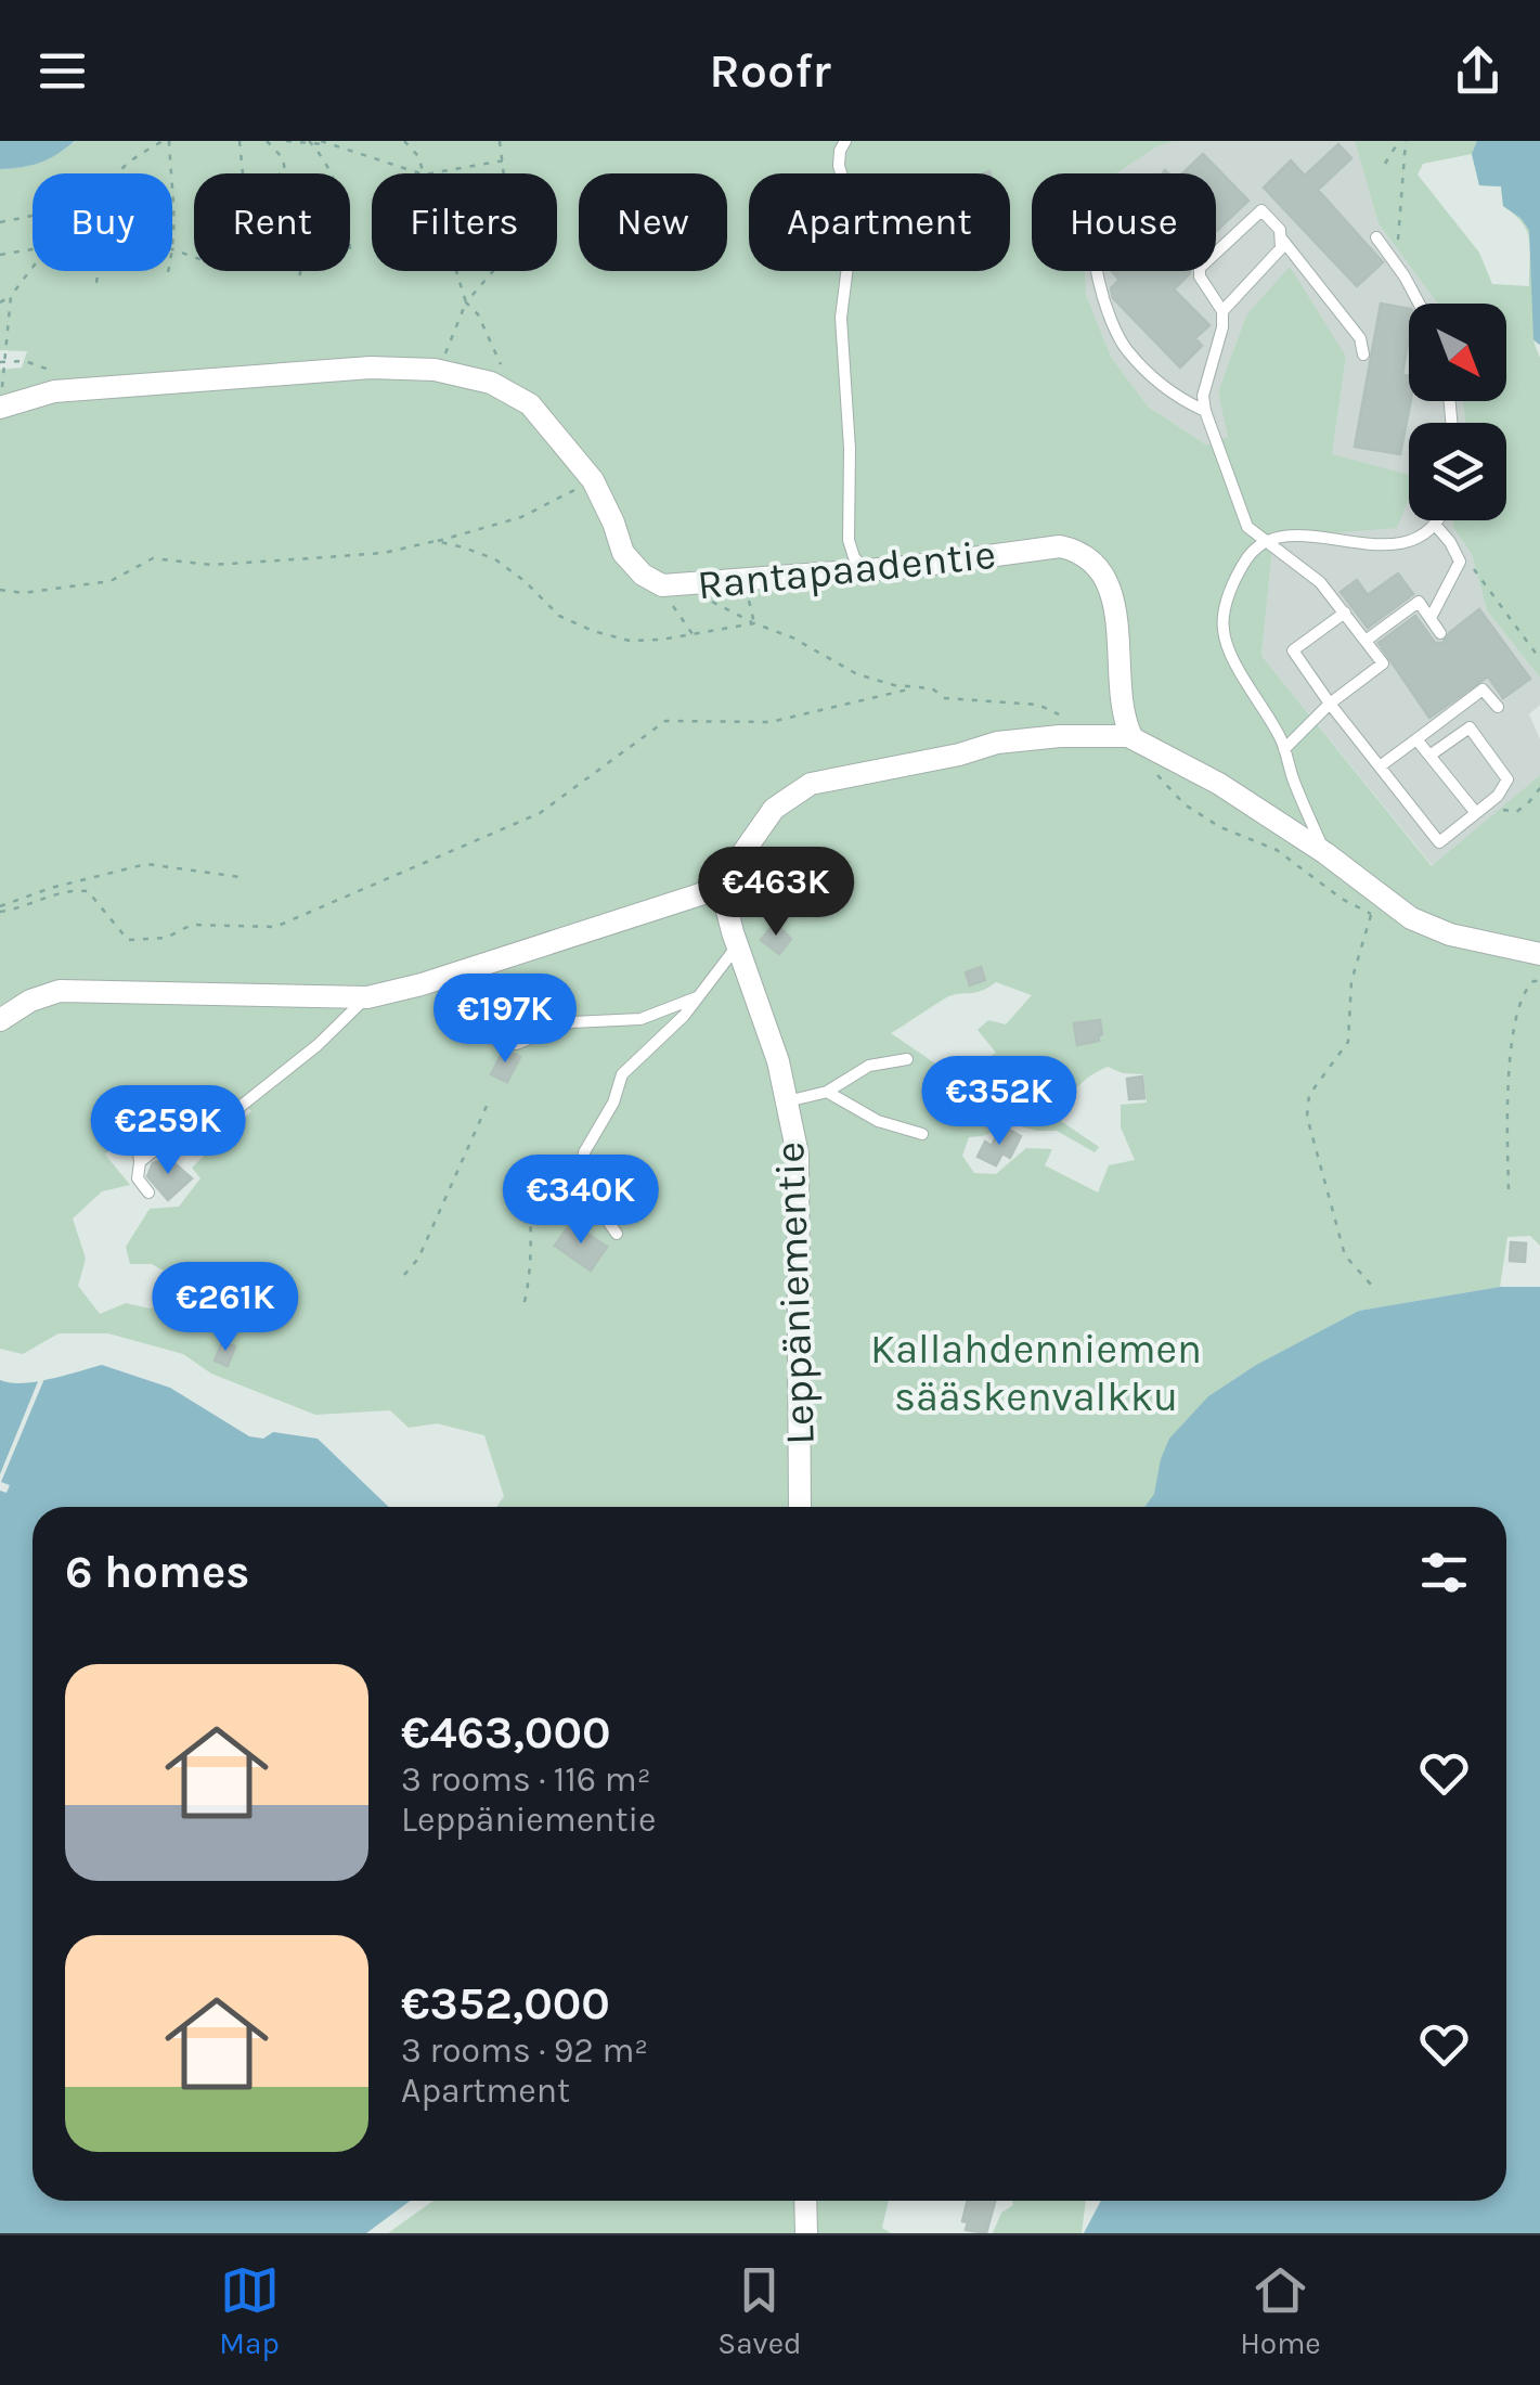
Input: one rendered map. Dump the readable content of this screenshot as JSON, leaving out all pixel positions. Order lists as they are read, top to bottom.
{
  "streets": {
    "street": ["Rantapaadentie", "Leppäniementie"]
  },
  "parks": ["Kallahdenniemen sääskenvalkku"],
  "north": "bottom right",
  "page": {
    "header": "Roofr",
    "chip": [
      "Buy",
      "Rent",
      "Filters",
      "New",
      "Apartment",
      "House"
    ],
    "price": [
      "€463K",
      "€197K",
      "€352K",
      "€259K",
      "€340K",
      "€261K"
    ],
    "heading": "6 homes",
    "list": [
      {
        "name": "€463,000",
        "note": "3 rooms · 116 m² · Leppäniementie"
      },
      {
        "name": "€352,000",
        "note": "3 rooms · 92 m² · Apartment"
      }
    ],
    "tabs": ["Map", "Saved", "Home"]
  }
}
